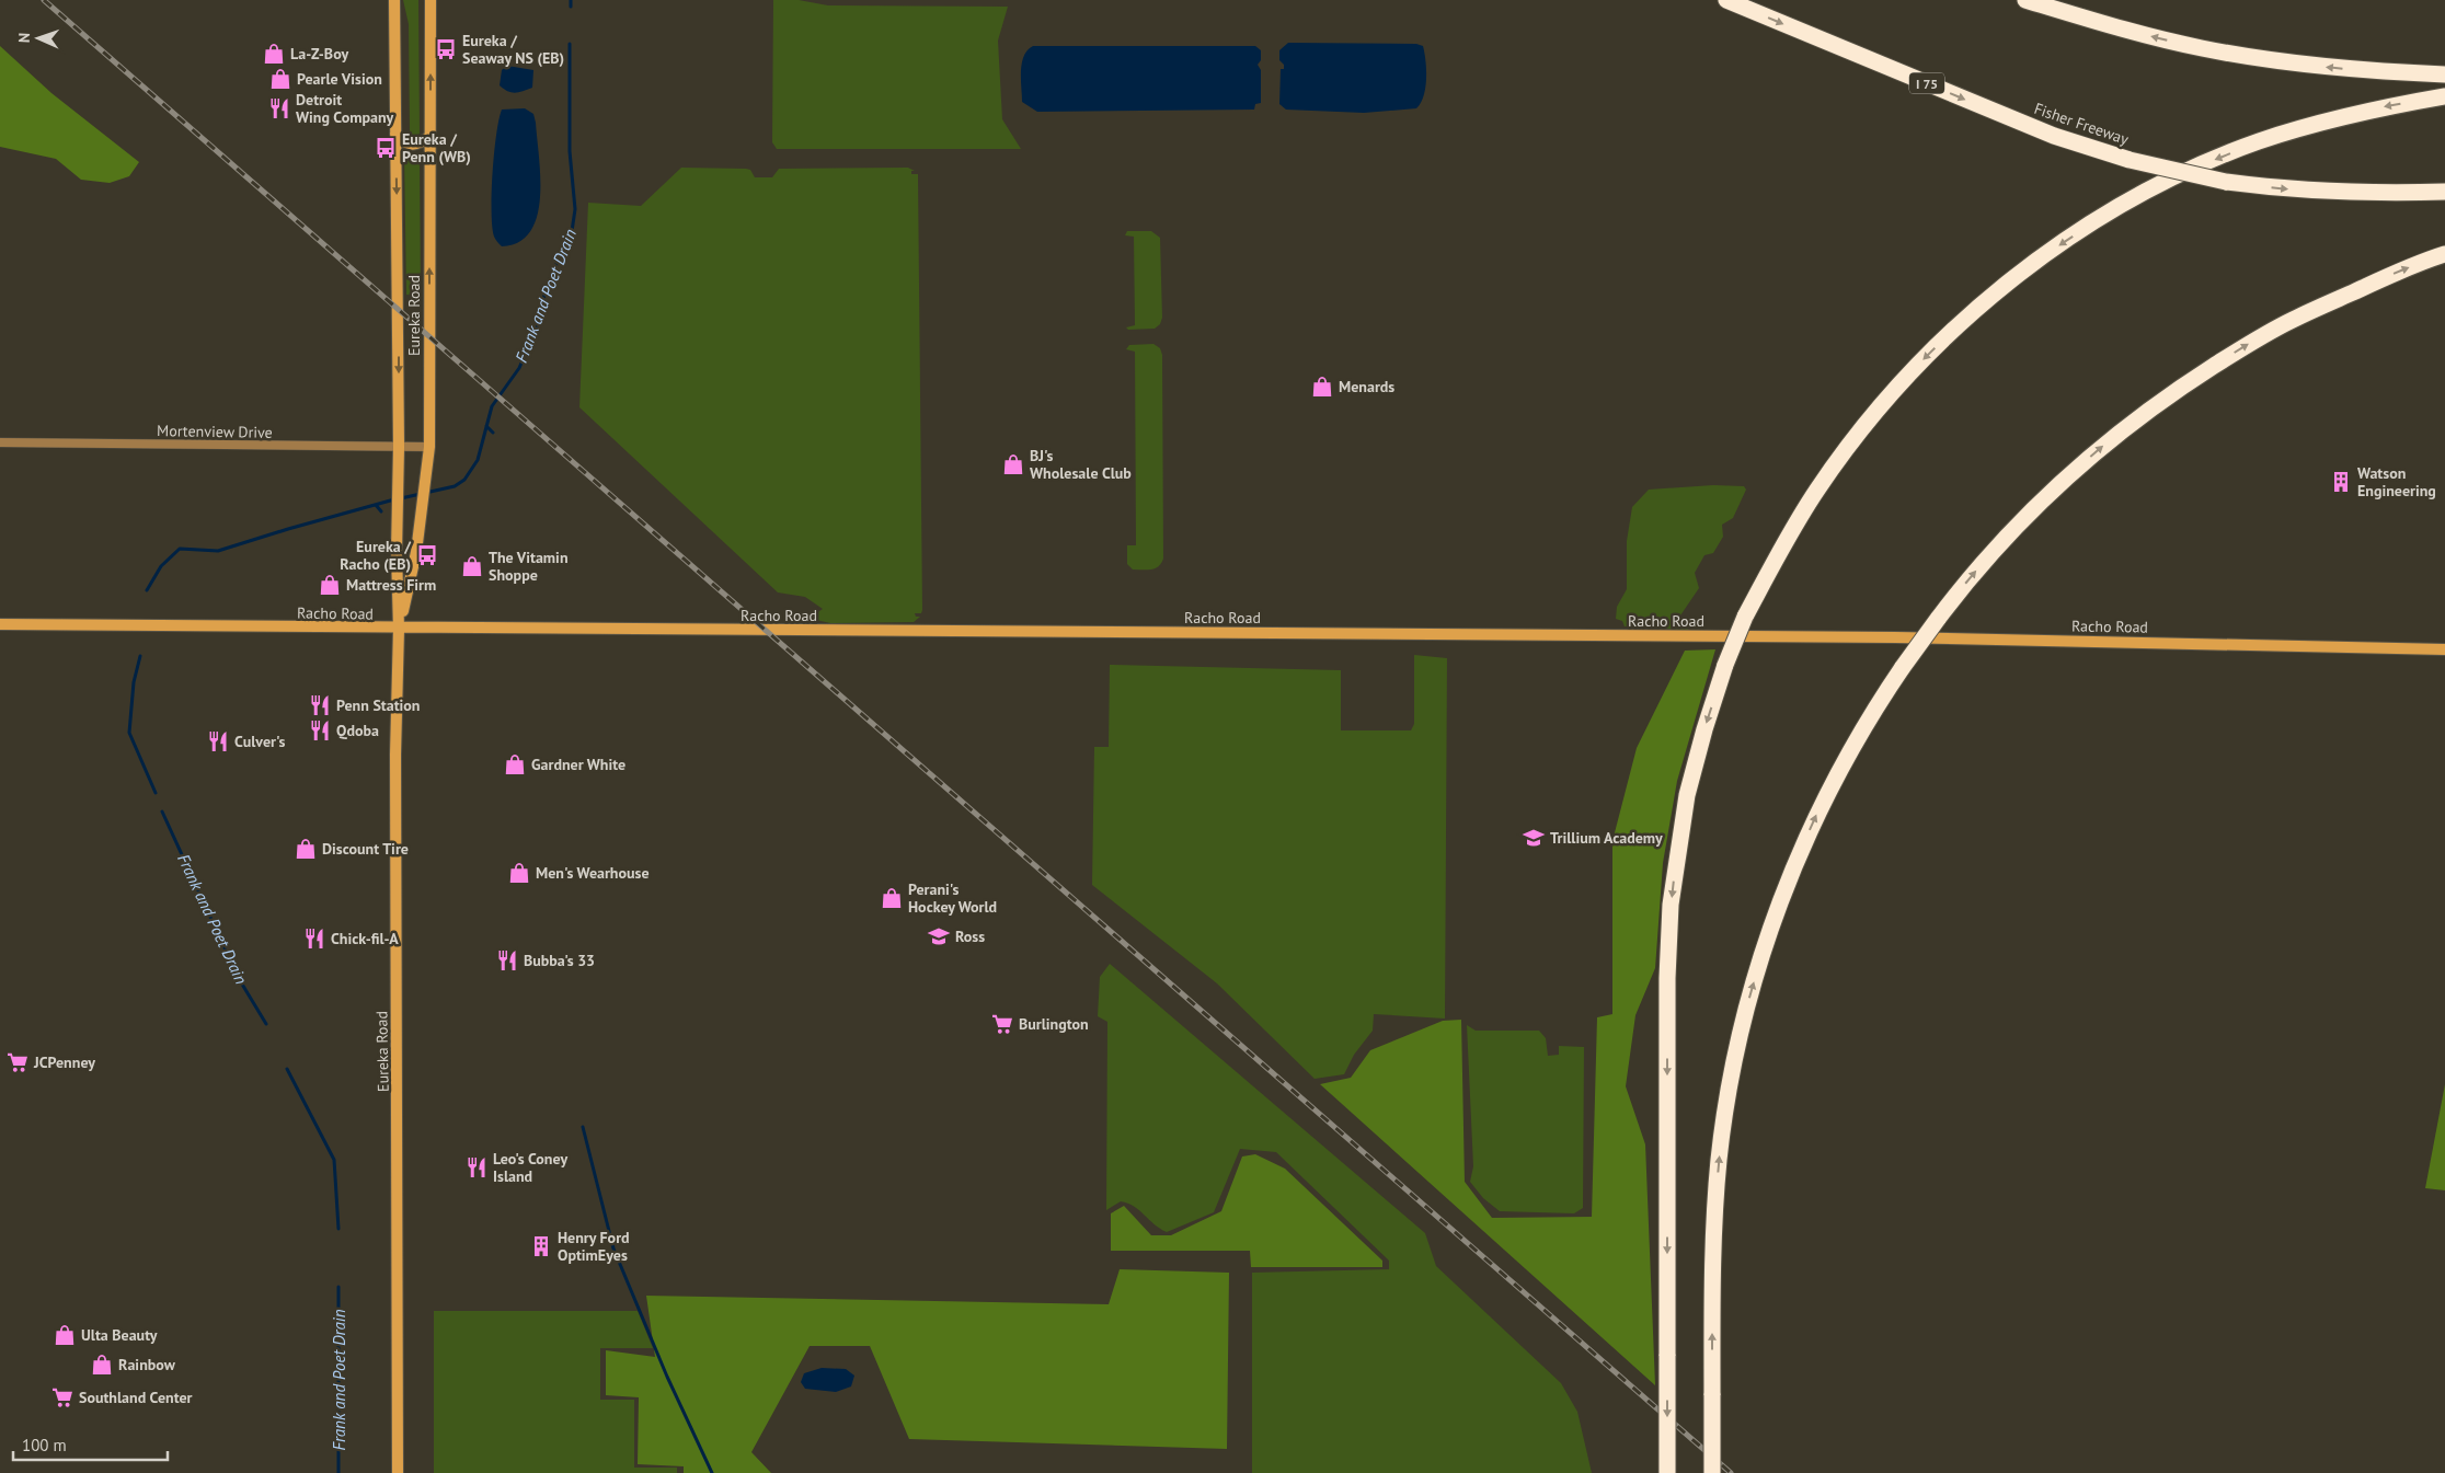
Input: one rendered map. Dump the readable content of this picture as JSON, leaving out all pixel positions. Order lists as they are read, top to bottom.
{
  "streets": {
    "highway": ["I 75", "Fisher Freeway"],
    "street": ["Eureka Road", "Mortenview Drive", "Racho Road"]
  },
  "crossings": [
    ["Eureka Road", "Mortenview Drive"],
    ["Eureka Road", "Racho Road"]
  ],
  "water": ["Frank and Poet Drain"],
  "places": {
    "bus stop": ["Eureka / Seaway NS (EB)", "Eureka / Penn (WB)", "Eureka / Racho (EB)"],
    "shop": [
      "La-Z-Boy",
      "Pearle Vision",
      "Menards",
      "BJ's Wholesale Club",
      "The Vitamin Shoppe",
      "Mattress Firm",
      "Gardner White",
      "Discount Tire",
      "Men's Wearhouse",
      "Perani's Hockey World",
      "Ulta Beauty",
      "Rainbow"
    ],
    "restaurant": [
      "Detroit Wing Company",
      "Penn Station",
      "Qdoba",
      "Culver's",
      "Chick-fil-A",
      "Bubba's 33",
      "Leo's Coney Island"
    ],
    "building": ["Watson Engineering", "Henry Ford OptimEyes"],
    "school or university": ["Trillium Academy", "Ross"],
    "supermarket": ["Burlington", "JCPenney", "Southland Center"]
  },
  "scale_bar": "100 m",
  "north": "left"
}
